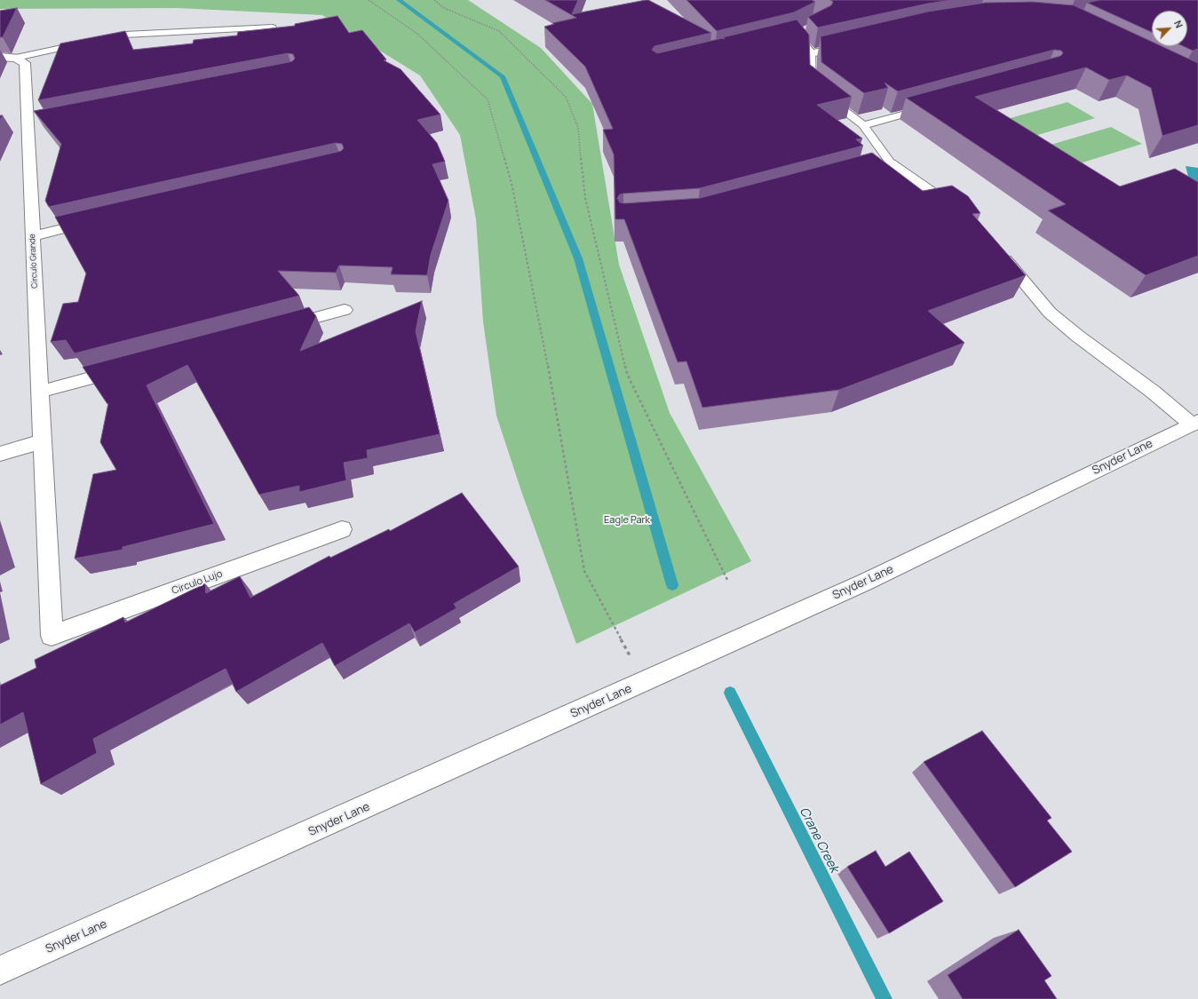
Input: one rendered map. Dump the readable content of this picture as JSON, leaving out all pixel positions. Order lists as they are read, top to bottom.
{
  "streets": {
    "street": ["Circulo Grande", "Snyder Lane", "Circulo Lujo"]
  },
  "crossings": [
    ["Circulo Grande", "Circulo Lujo"]
  ],
  "water": ["Crane Creek"],
  "parks": ["Eagle Park"],
  "north": "top right"
}
